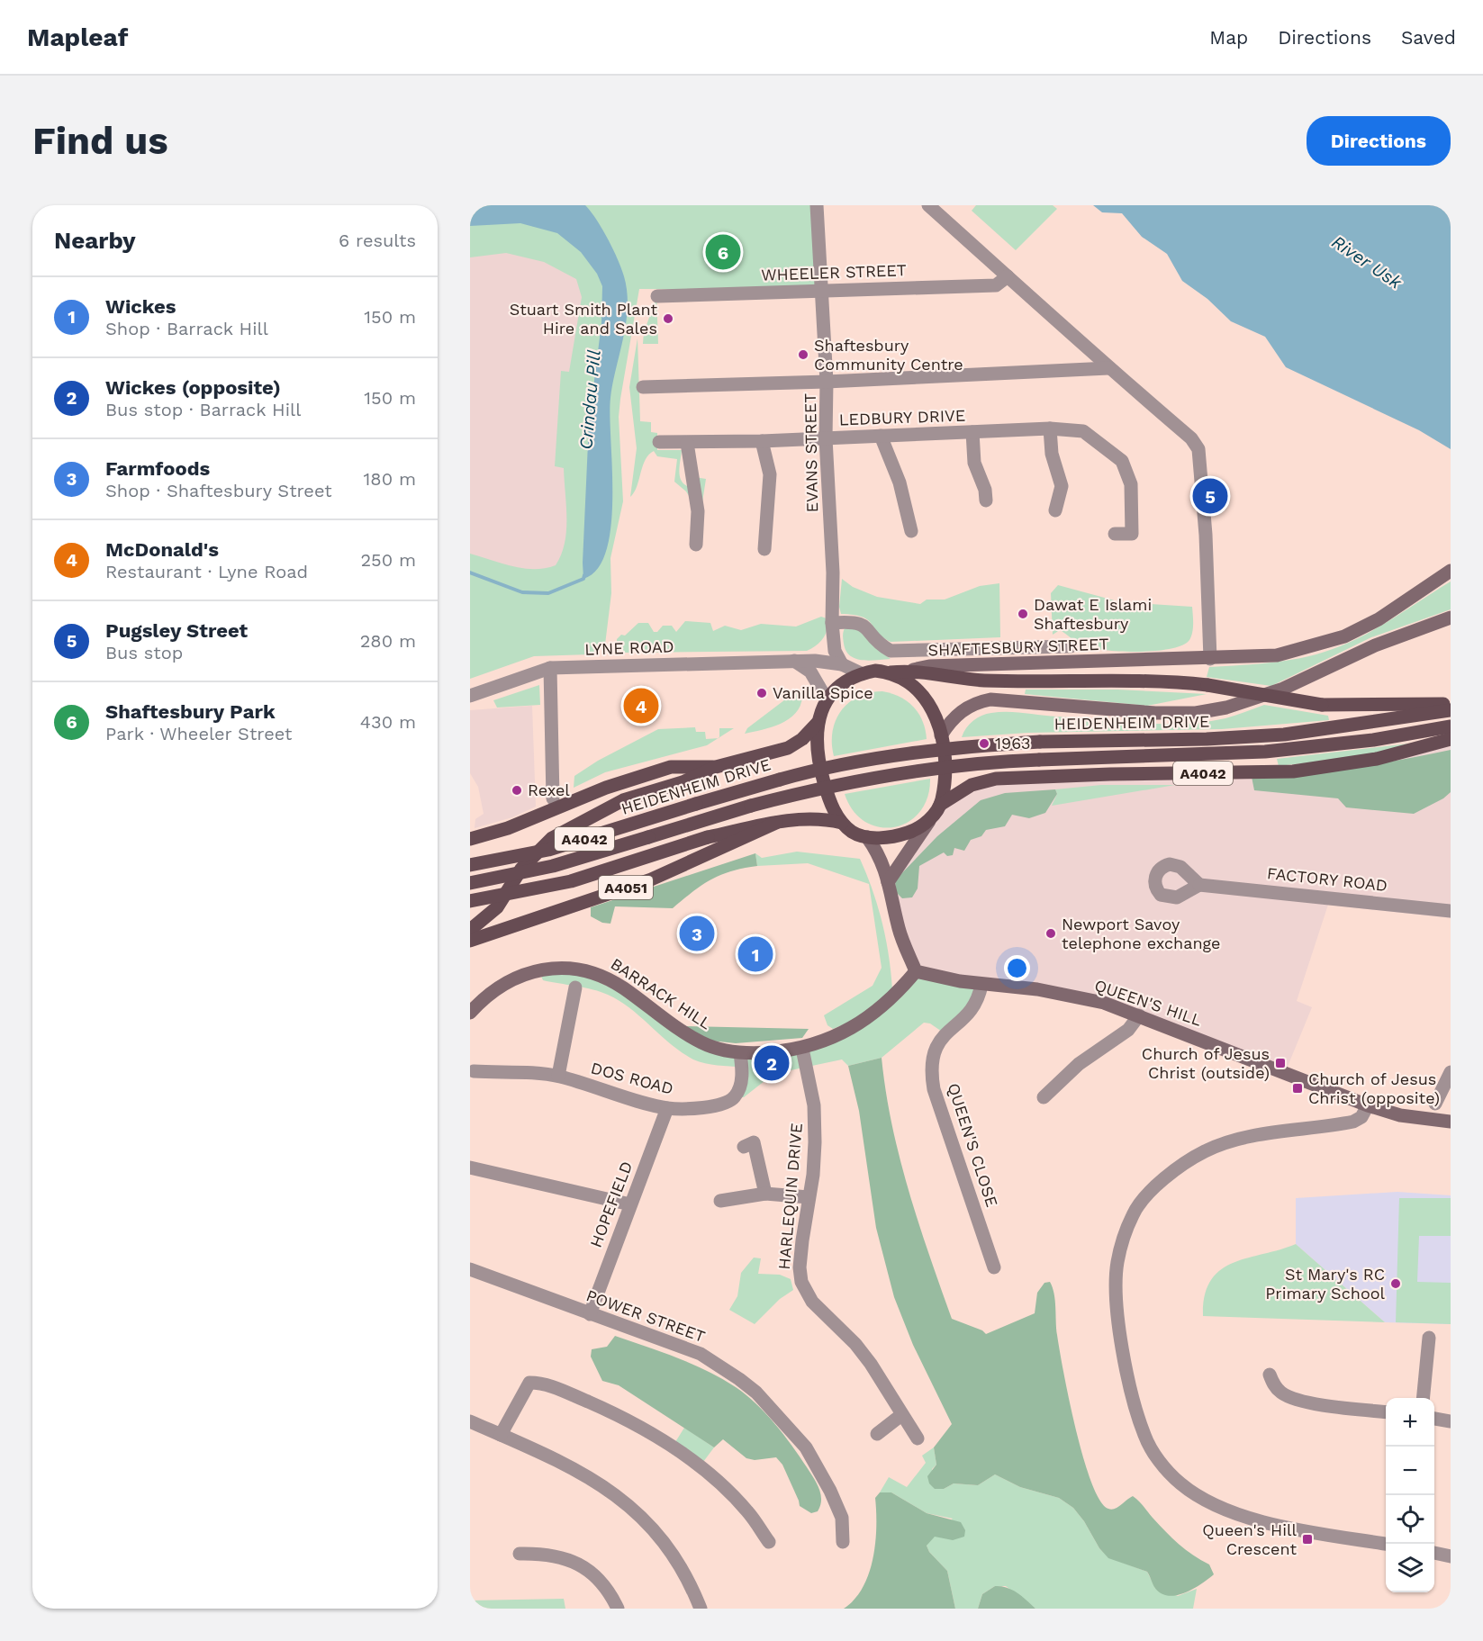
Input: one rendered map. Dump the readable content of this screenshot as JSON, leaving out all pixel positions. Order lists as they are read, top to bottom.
{
  "streets": {
    "main road": [
      "SHAFTESBURY STREET",
      "HEIDENHEIM DRIVE",
      "A4042",
      "A4051",
      "BARRACK HILL",
      "QUEEN'S HILL"
    ],
    "street": [
      "WHEELER STREET",
      "LEDBURY DRIVE",
      "EVANS STREET",
      "LYNE ROAD",
      "FACTORY ROAD",
      "DOS ROAD",
      "QUEEN'S CLOSE",
      "HARLEQUIN DRIVE",
      "HOPEFIELD",
      "POWER STREET"
    ]
  },
  "crossings": [
    ["WHEELER STREET", "EVANS STREET"],
    ["LEDBURY DRIVE", "EVANS STREET"],
    ["EVANS STREET", "SHAFTESBURY STREET"],
    ["EVANS STREET", "LYNE ROAD"],
    ["SHAFTESBURY STREET", "LYNE ROAD"],
    ["SHAFTESBURY STREET", "A4042"],
    ["LYNE ROAD", "A4042"],
    ["A4042", "A4051"],
    ["BARRACK HILL", "QUEEN'S HILL"],
    ["BARRACK HILL", "DOS ROAD"],
    ["BARRACK HILL", "HARLEQUIN DRIVE"],
    ["QUEEN'S HILL", "QUEEN'S CLOSE"],
    ["DOS ROAD", "HOPEFIELD"],
    ["HOPEFIELD", "POWER STREET"]
  ],
  "water": ["River Usk", "Crindau Pill"],
  "places": {
    "other": [
      "Stuart Smith Plant Hire and Sales",
      "Shaftesbury Community Centre",
      "Dawat E Islami Shaftesbury",
      "Vanilla Spice",
      "1963",
      "Rexel",
      "Newport Savoy telephone exchange",
      "St Mary's RC Primary School"
    ],
    "transit": ["Church of Jesus Christ (outside)", "Church of Jesus Christ (opposite)", "Queen's Hill Crescent"]
  },
  "page": {
    "header": "Mapleaf",
    "nav": ["Map", "Directions", "Saved"],
    "buttons": "Directions",
    "title": "Find us",
    "heading": ["Nearby", "6 results"],
    "pins": [
      "6",
      "5",
      "4",
      "3",
      "1",
      "2"
    ],
    "list": [
      {
        "mark": "1",
        "name": "Wickes",
        "note": "Shop · Barrack Hill",
        "value": "150 m"
      },
      {
        "mark": "2",
        "name": "Wickes (opposite)",
        "note": "Bus stop · Barrack Hill",
        "value": "150 m"
      },
      {
        "mark": "3",
        "name": "Farmfoods",
        "note": "Shop · Shaftesbury Street",
        "value": "180 m"
      },
      {
        "mark": "4",
        "name": "McDonald's",
        "note": "Restaurant · Lyne Road",
        "value": "250 m"
      },
      {
        "mark": "5",
        "name": "Pugsley Street",
        "note": "Bus stop",
        "value": "280 m"
      },
      {
        "mark": "6",
        "name": "Shaftesbury Park",
        "note": "Park · Wheeler Street",
        "value": "430 m"
      }
    ],
    "map_buttons": ["+", "−"]
  }
}
